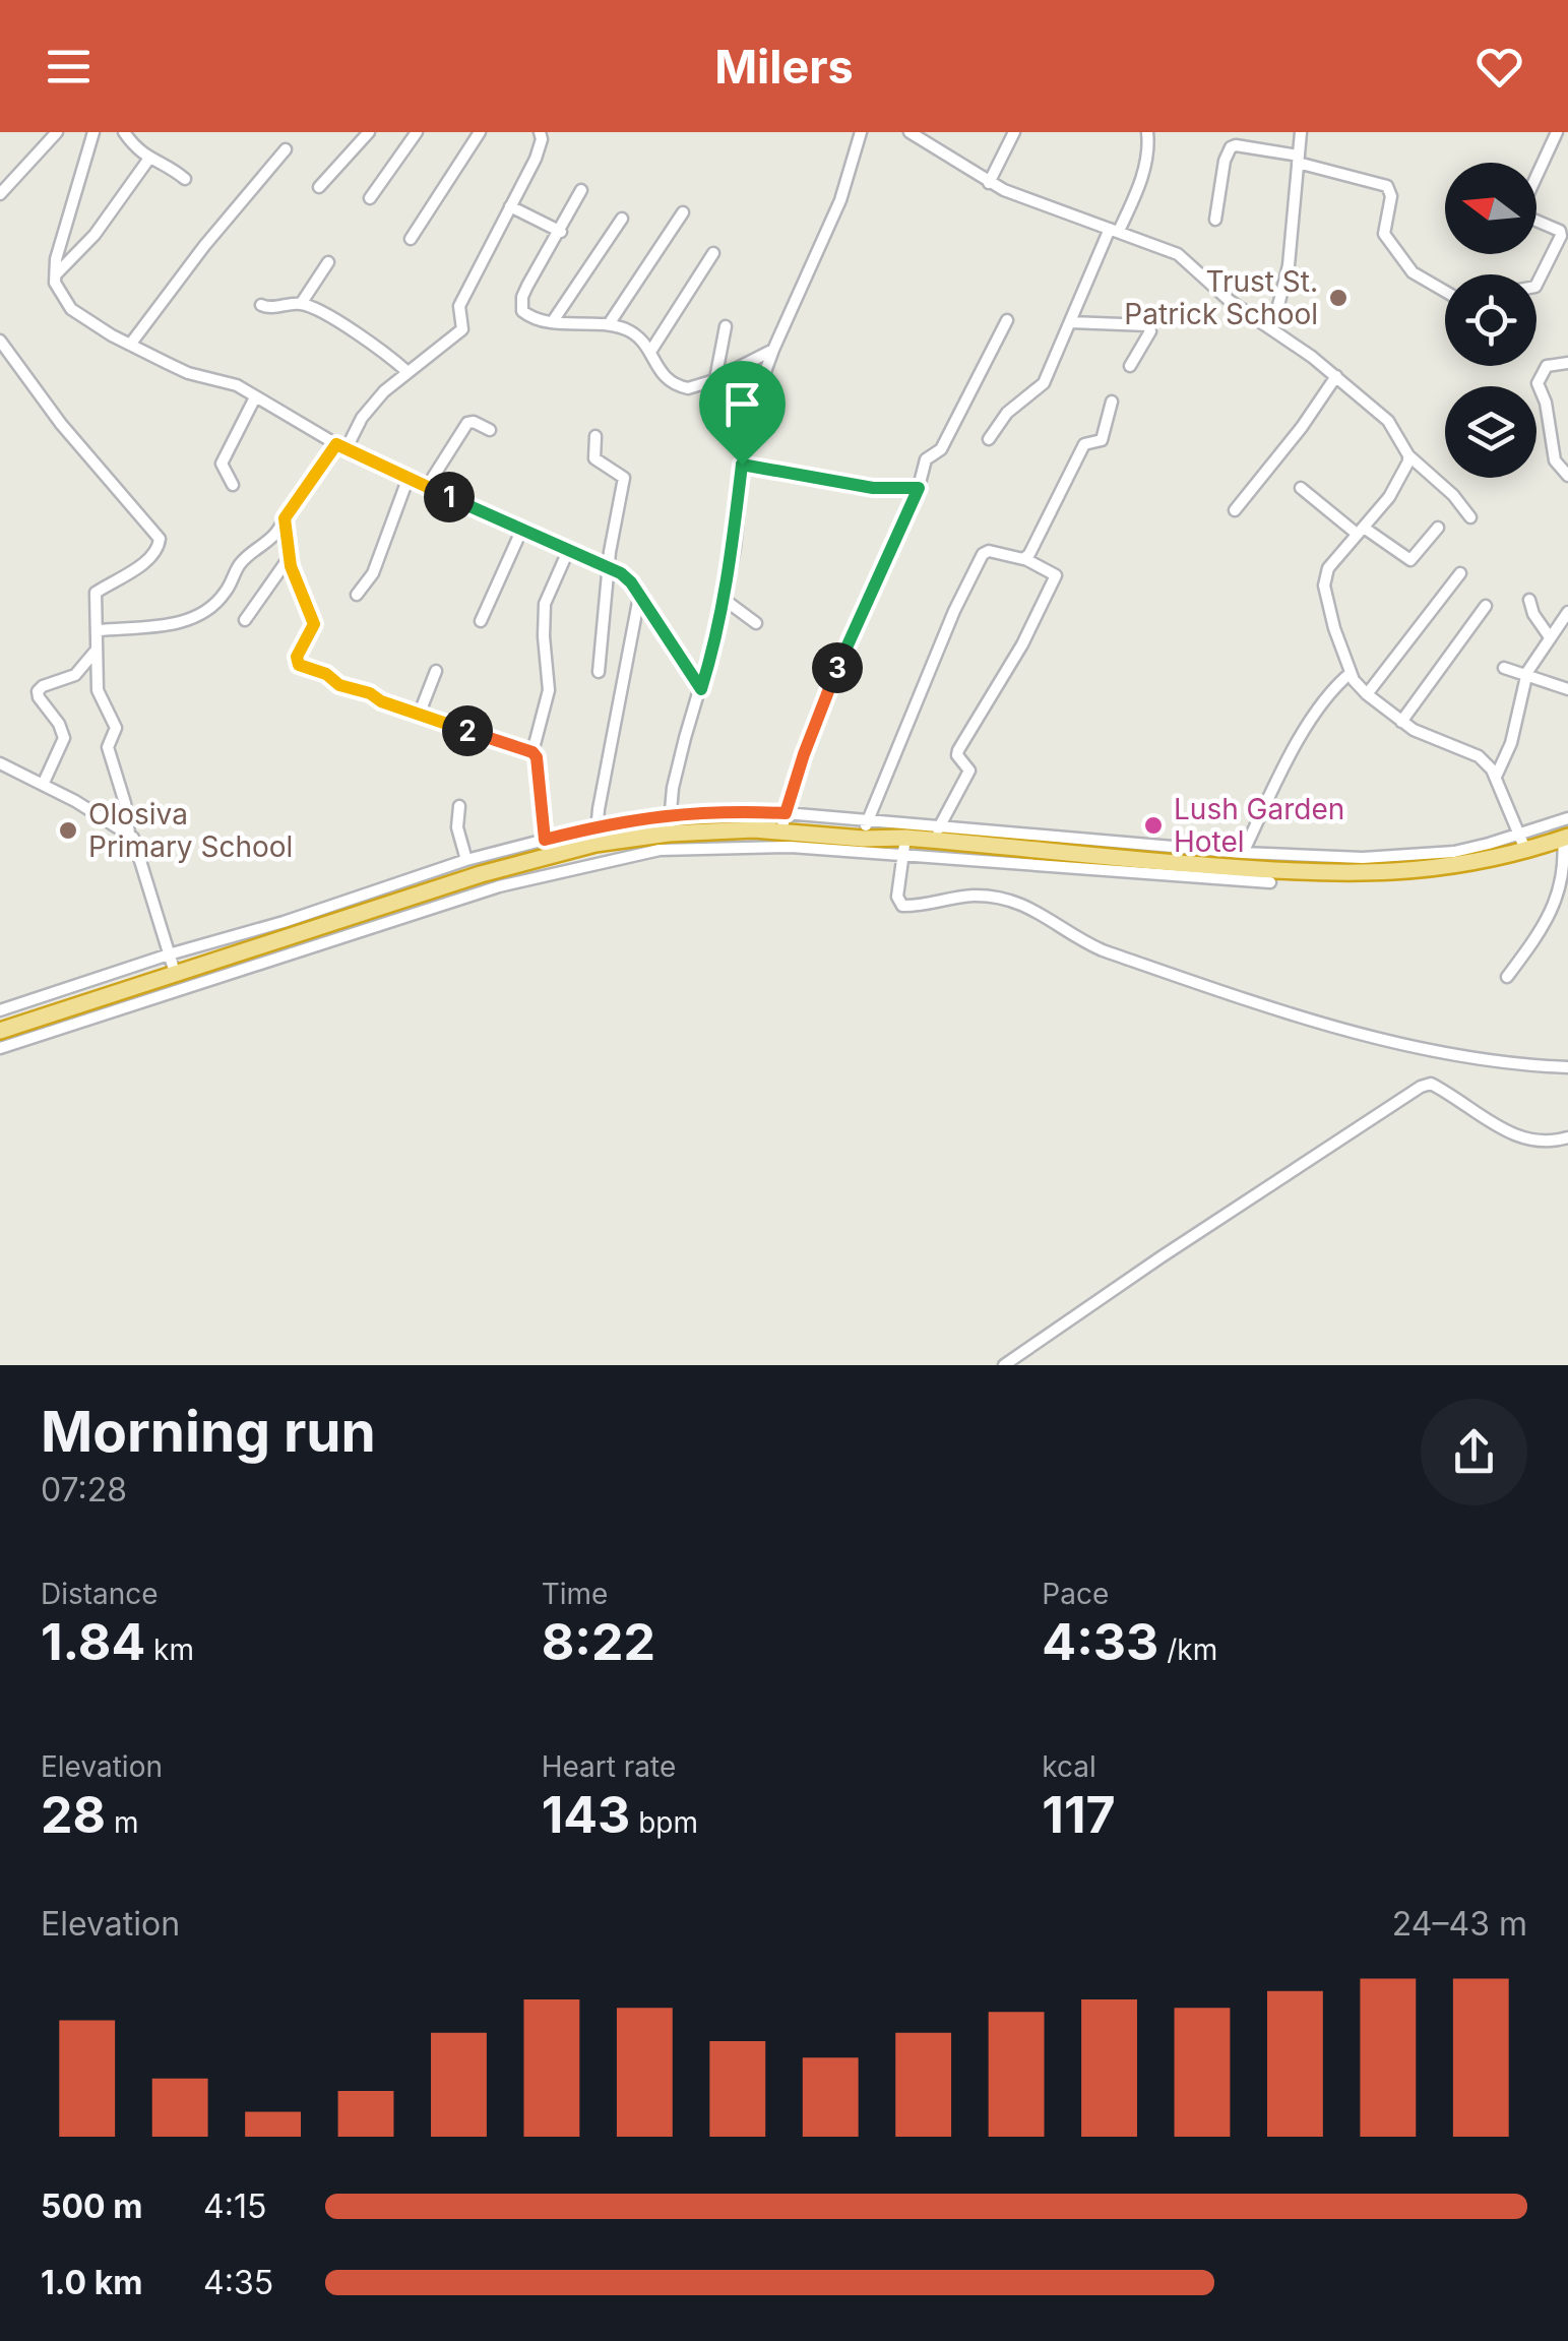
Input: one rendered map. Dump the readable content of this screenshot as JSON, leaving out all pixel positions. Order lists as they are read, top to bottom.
{
  "places": ["Trust St. Patrick School", "Lush Garden Hotel", "Olosiva Primary School"],
  "north": "left",
  "page": {
    "header": "Milers",
    "pins": ["1", "3", "2"],
    "heading": ["Morning run", "07:28"],
    "stats": [
      ["Distance", "1.84 km"],
      ["Time", "8:22"],
      ["Pace", "4:33 /km"],
      ["Elevation", "28 m"],
      ["Heart rate", "143 bpm"],
      ["kcal", "117"]
    ],
    "chart": ["Elevation", "24–43 m"],
    "list": [
      {
        "name": "500 m",
        "note": "4:15"
      },
      {
        "name": "1.0 km",
        "note": "4:35"
      }
    ]
  }
}
